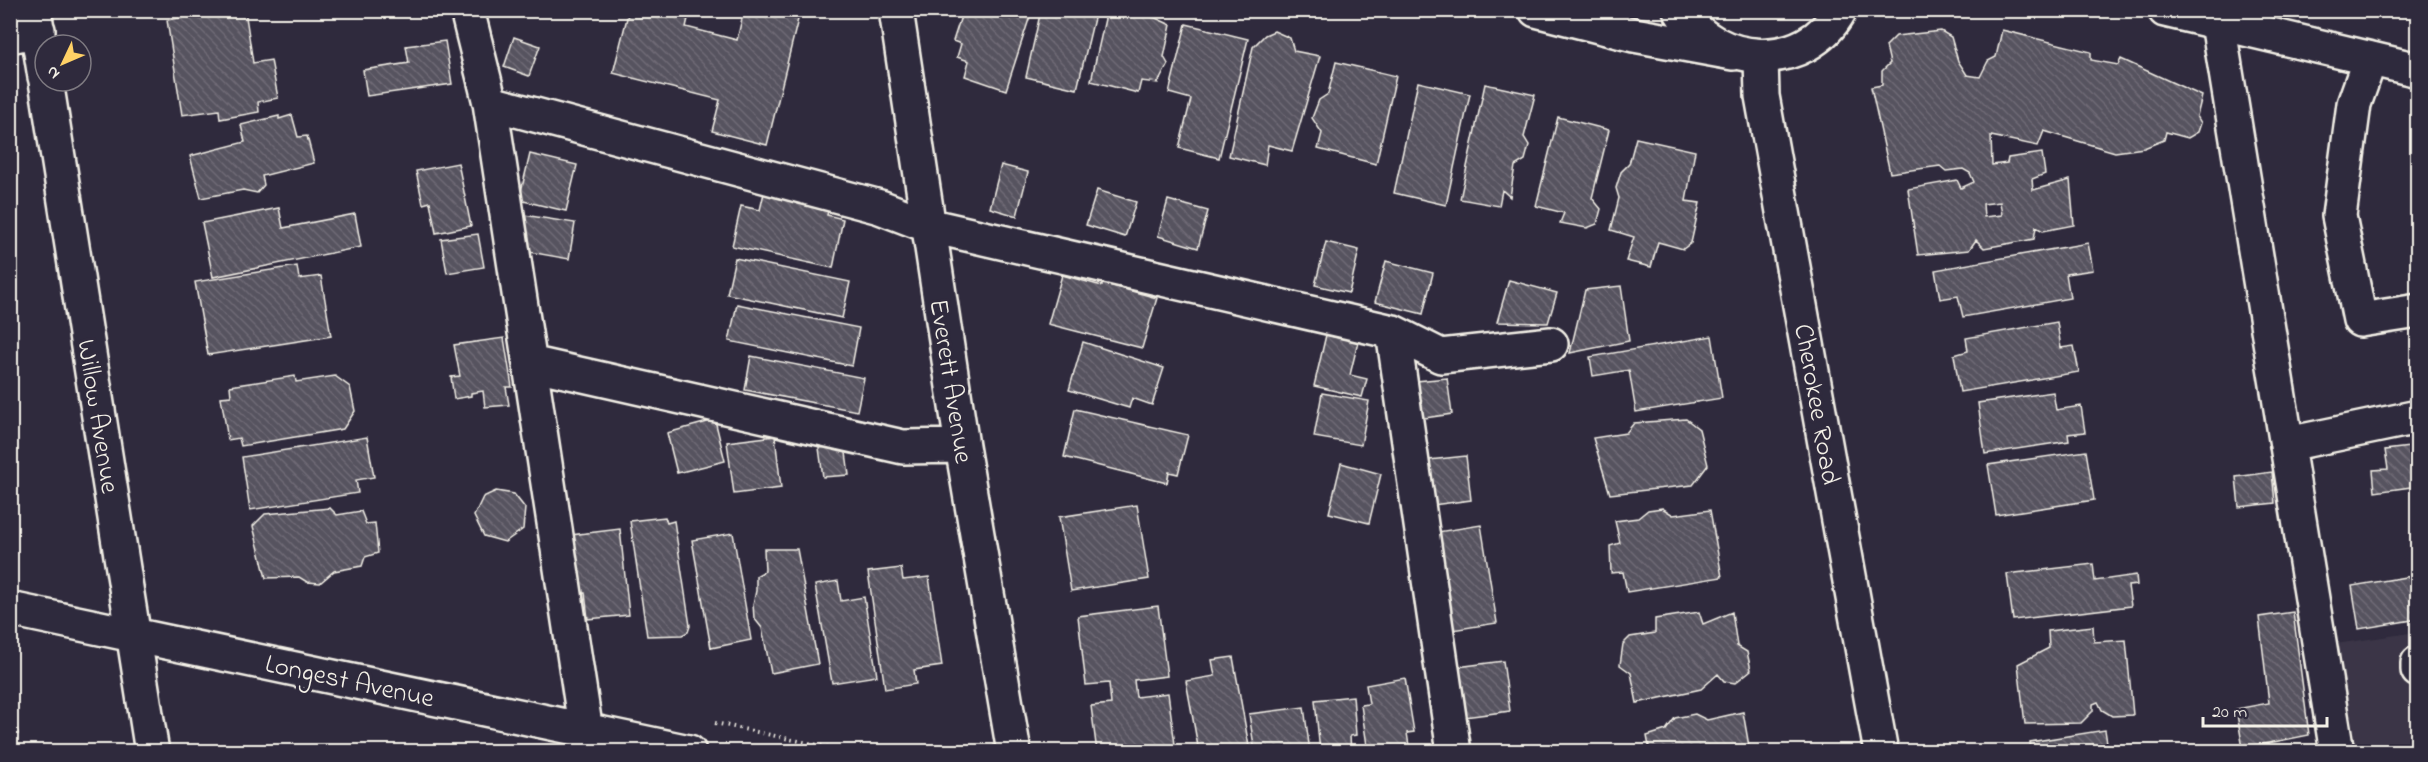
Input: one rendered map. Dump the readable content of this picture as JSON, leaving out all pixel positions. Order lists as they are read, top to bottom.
{
  "streets": {
    "street": [
      "Everett Avenue",
      "Cherokee Road",
      "Willow Avenue",
      "Longest Avenue"
    ]
  },
  "crossings": [
    ["Willow Avenue", "Longest Avenue"]
  ],
  "scale_bar": "20 m",
  "north": "bottom left"
}
